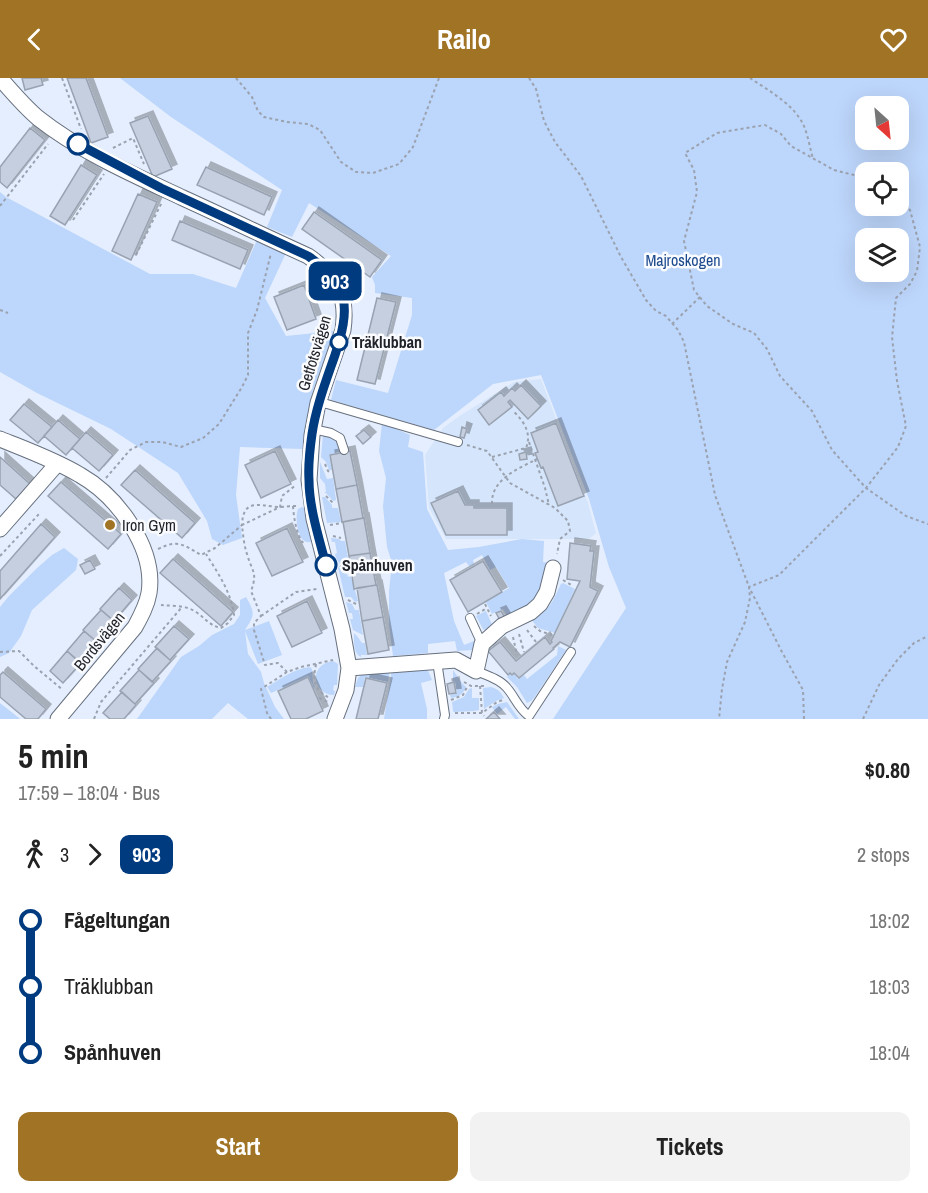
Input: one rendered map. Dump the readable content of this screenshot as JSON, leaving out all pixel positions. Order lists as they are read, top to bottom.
{
  "streets": {
    "street": ["Getfotsvägen", "Bordsvägen"]
  },
  "parks": ["Majroskogen"],
  "places": ["Träklubban", "Iron Gym", "Spånhuven"],
  "lines": ["bus line 903"],
  "north": "bottom right",
  "page": {
    "header": "Railo",
    "on_map": "903",
    "heading": ["5 min", "17:59 – 18:04 · Bus", "$0.80"],
    "legs": ["3", "903", "2 stops"],
    "list": [
      {
        "name": "Fågeltungan",
        "value": "18:02"
      },
      {
        "name": "Träklubban",
        "value": "18:03"
      },
      {
        "name": "Spånhuven",
        "value": "18:04"
      }
    ],
    "buttons": ["Start", "Tickets"]
  }
}
